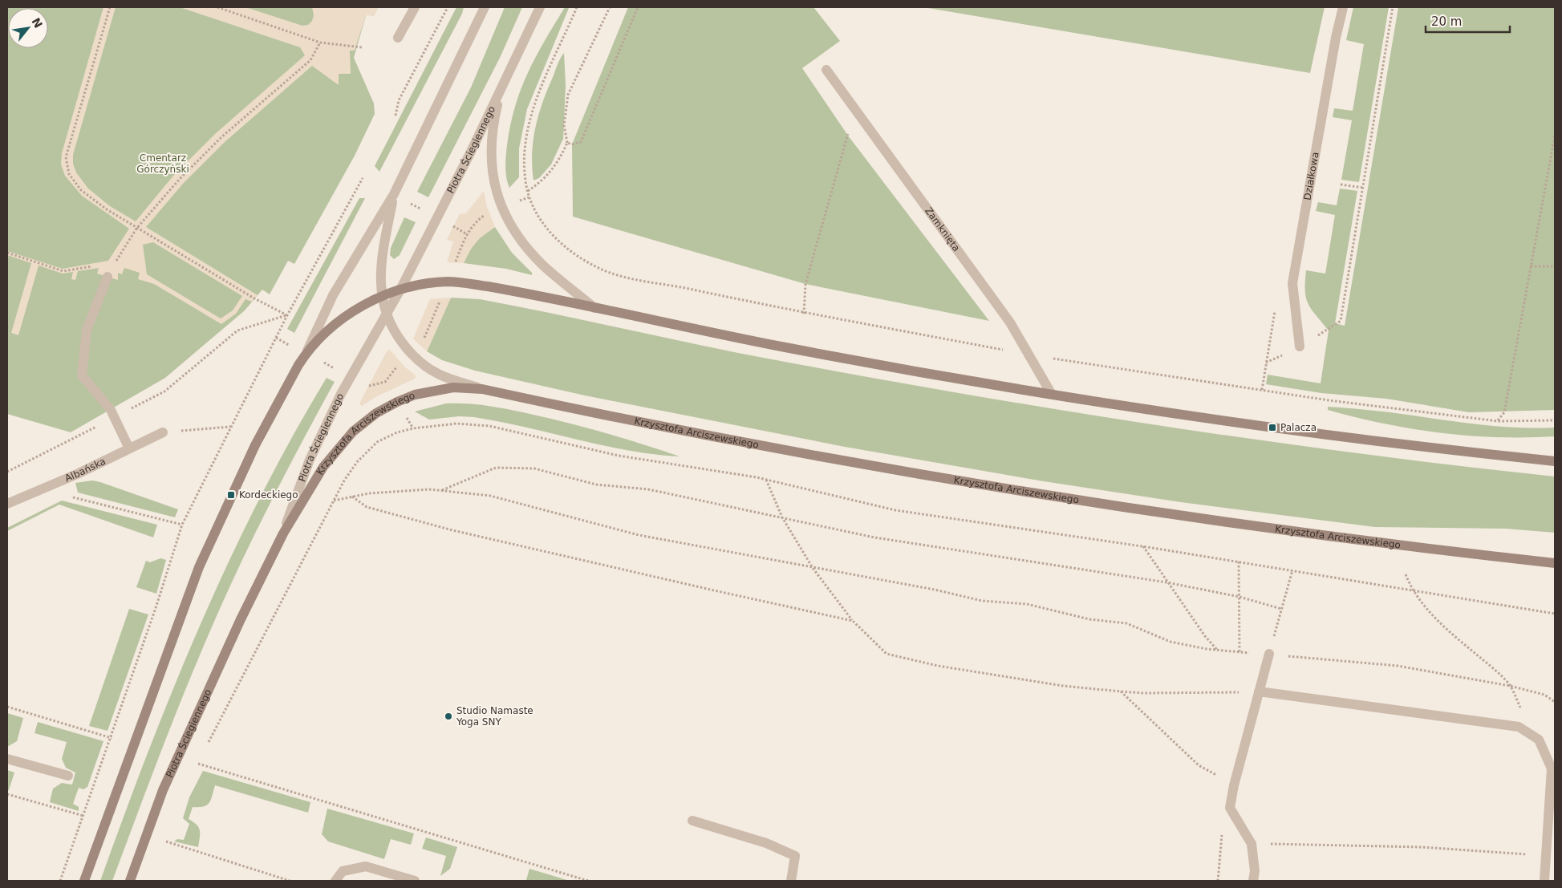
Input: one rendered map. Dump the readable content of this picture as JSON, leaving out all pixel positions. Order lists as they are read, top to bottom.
{
  "streets": {
    "main road": ["Piotra Ściegiennego", "Krzysztofa Arciszewskiego"],
    "street": ["Działkowa", "Zamknięta", "Albańska"]
  },
  "crossings": [
    ["Piotra Ściegiennego", "Krzysztofa Arciszewskiego"]
  ],
  "parks": ["Cmentarz Górczyński"],
  "places": {
    "transit": ["Palacza", "Kordeckiego"],
    "other": ["Studio Namaste Yoga SNY"]
  },
  "scale_bar": "20 m",
  "north": "top right"
}
